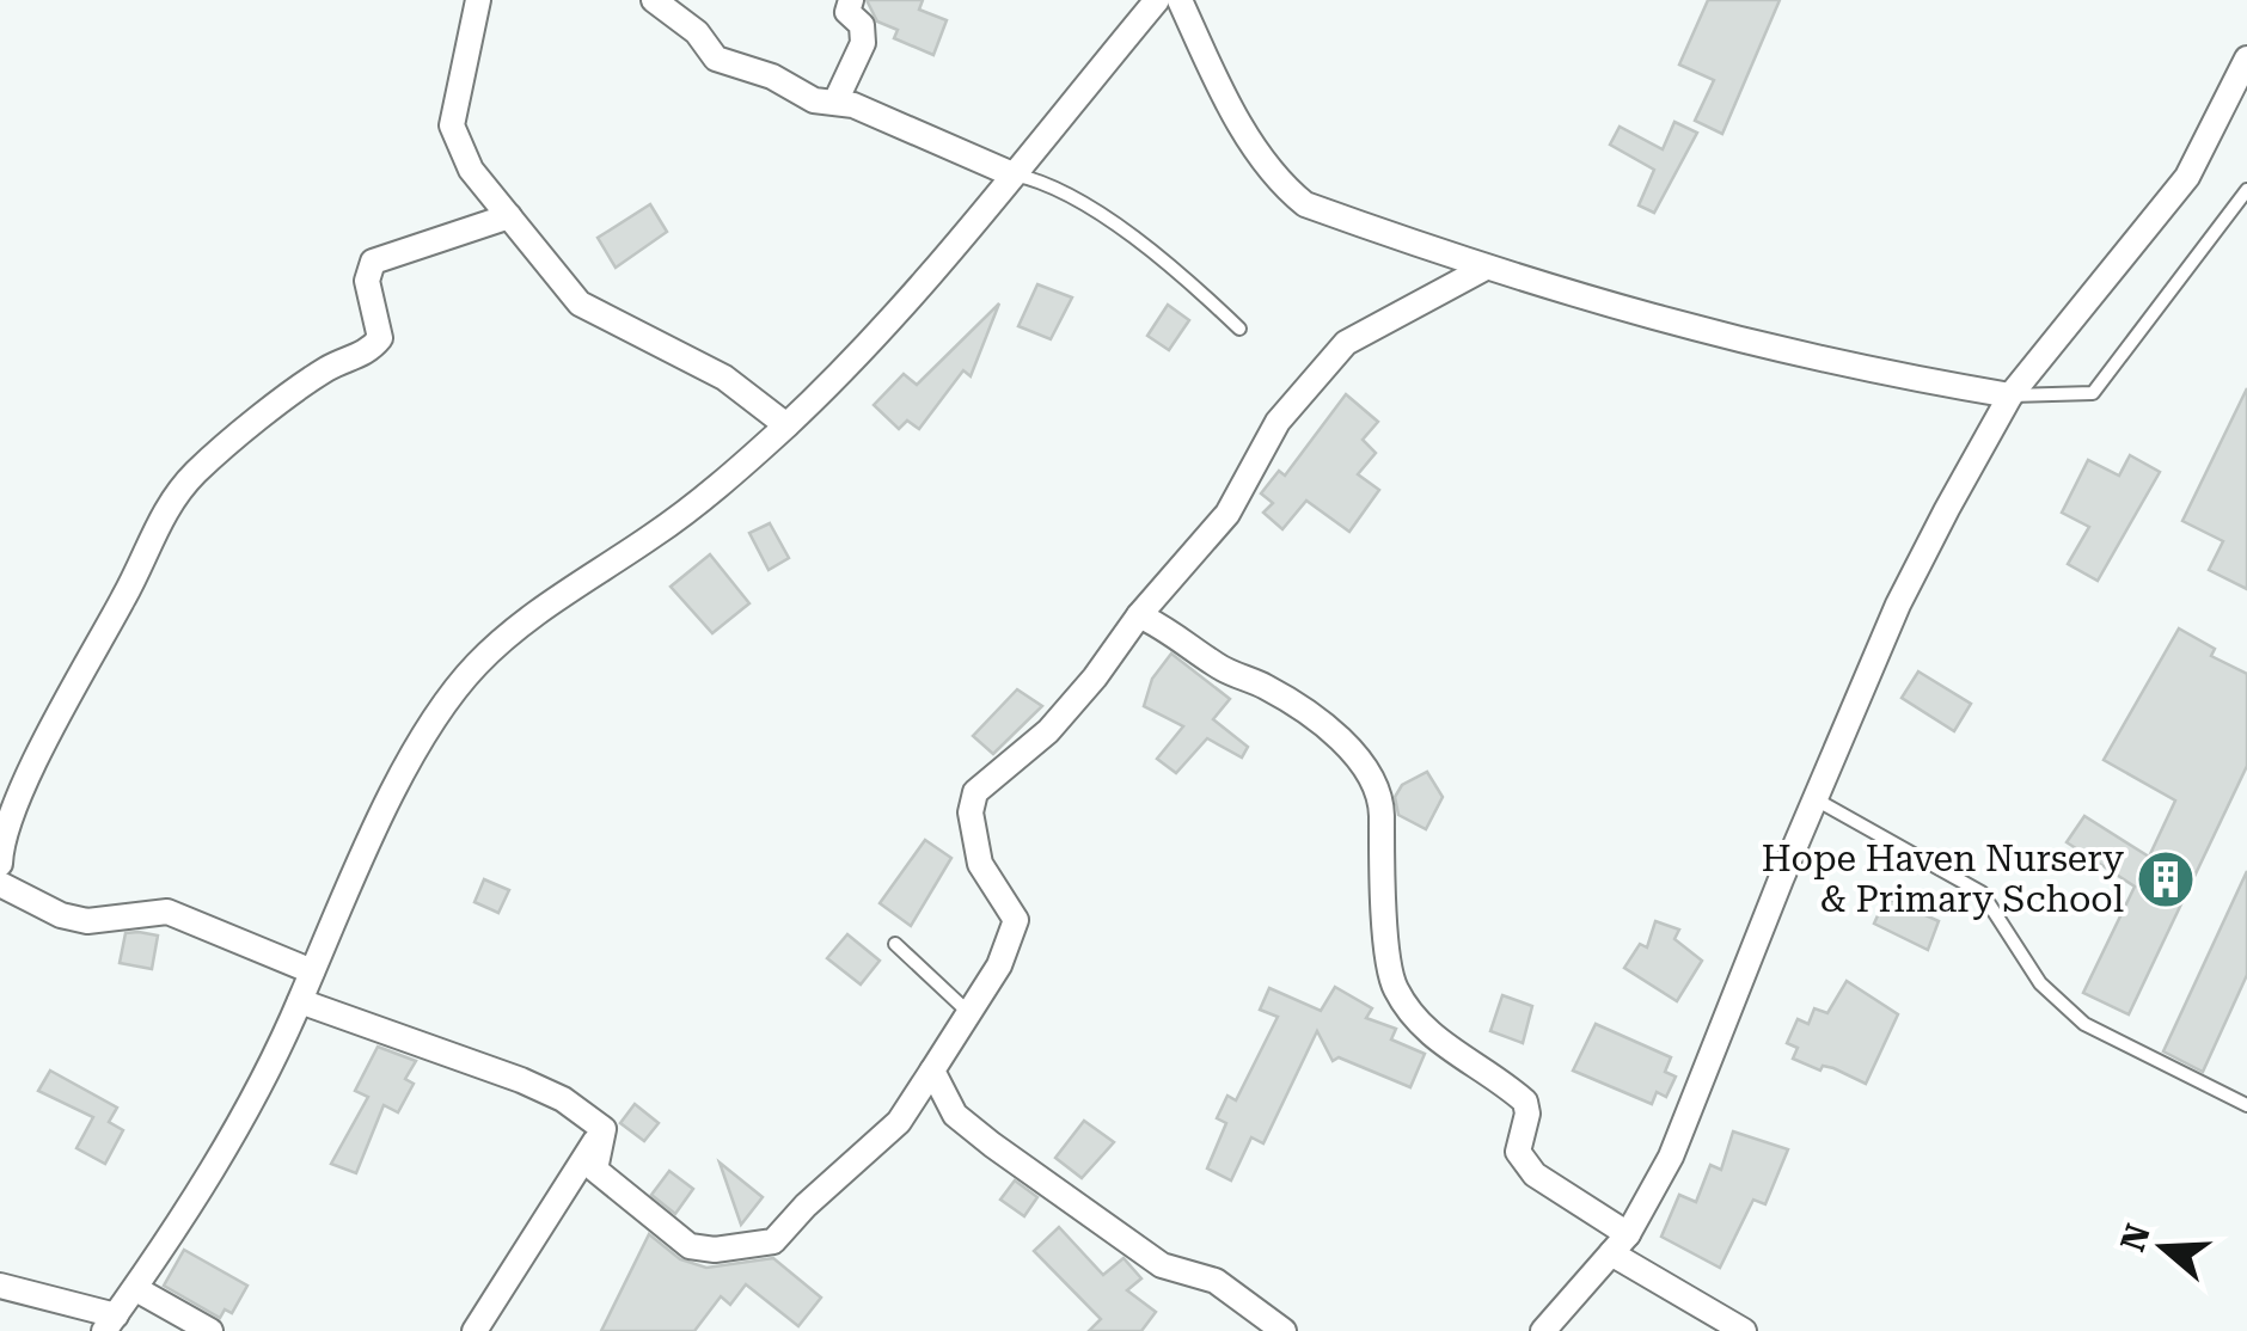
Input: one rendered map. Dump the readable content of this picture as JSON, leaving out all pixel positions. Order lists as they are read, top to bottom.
{
  "places": {
    "building": ["Hope Haven Nursery & Primary School"]
  },
  "north": "left"
}
